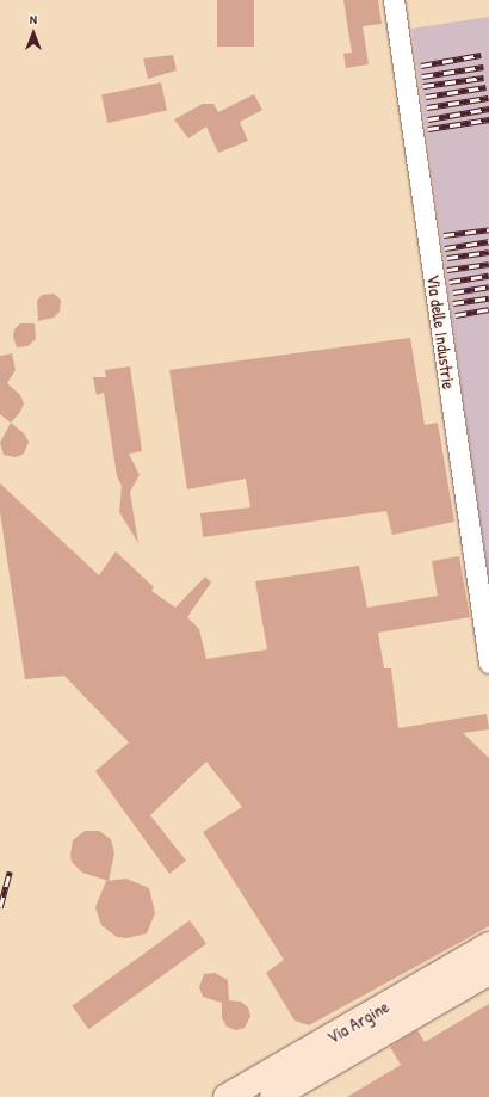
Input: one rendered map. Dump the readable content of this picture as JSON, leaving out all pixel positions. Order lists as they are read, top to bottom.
{
  "streets": {
    "street": ["Via delle Industrie", "Via Argine"]
  },
  "north": "top"
}
